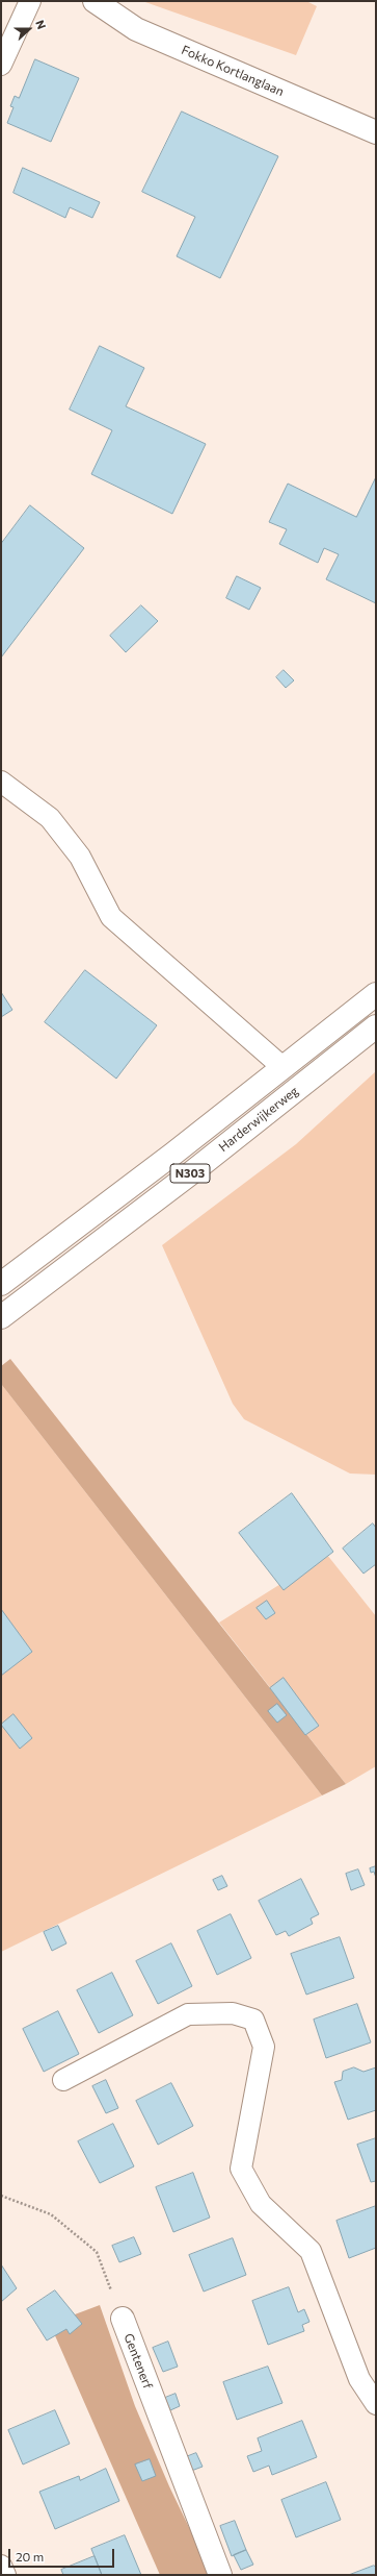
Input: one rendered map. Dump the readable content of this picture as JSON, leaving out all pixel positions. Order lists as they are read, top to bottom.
{
  "streets": {
    "main road": [
      "Fokko Kortlanglaan",
      "Harderwijkerweg",
      "N303",
      "Gentenerf"
    ]
  },
  "scale_bar": "20 m",
  "north": "right"
}
